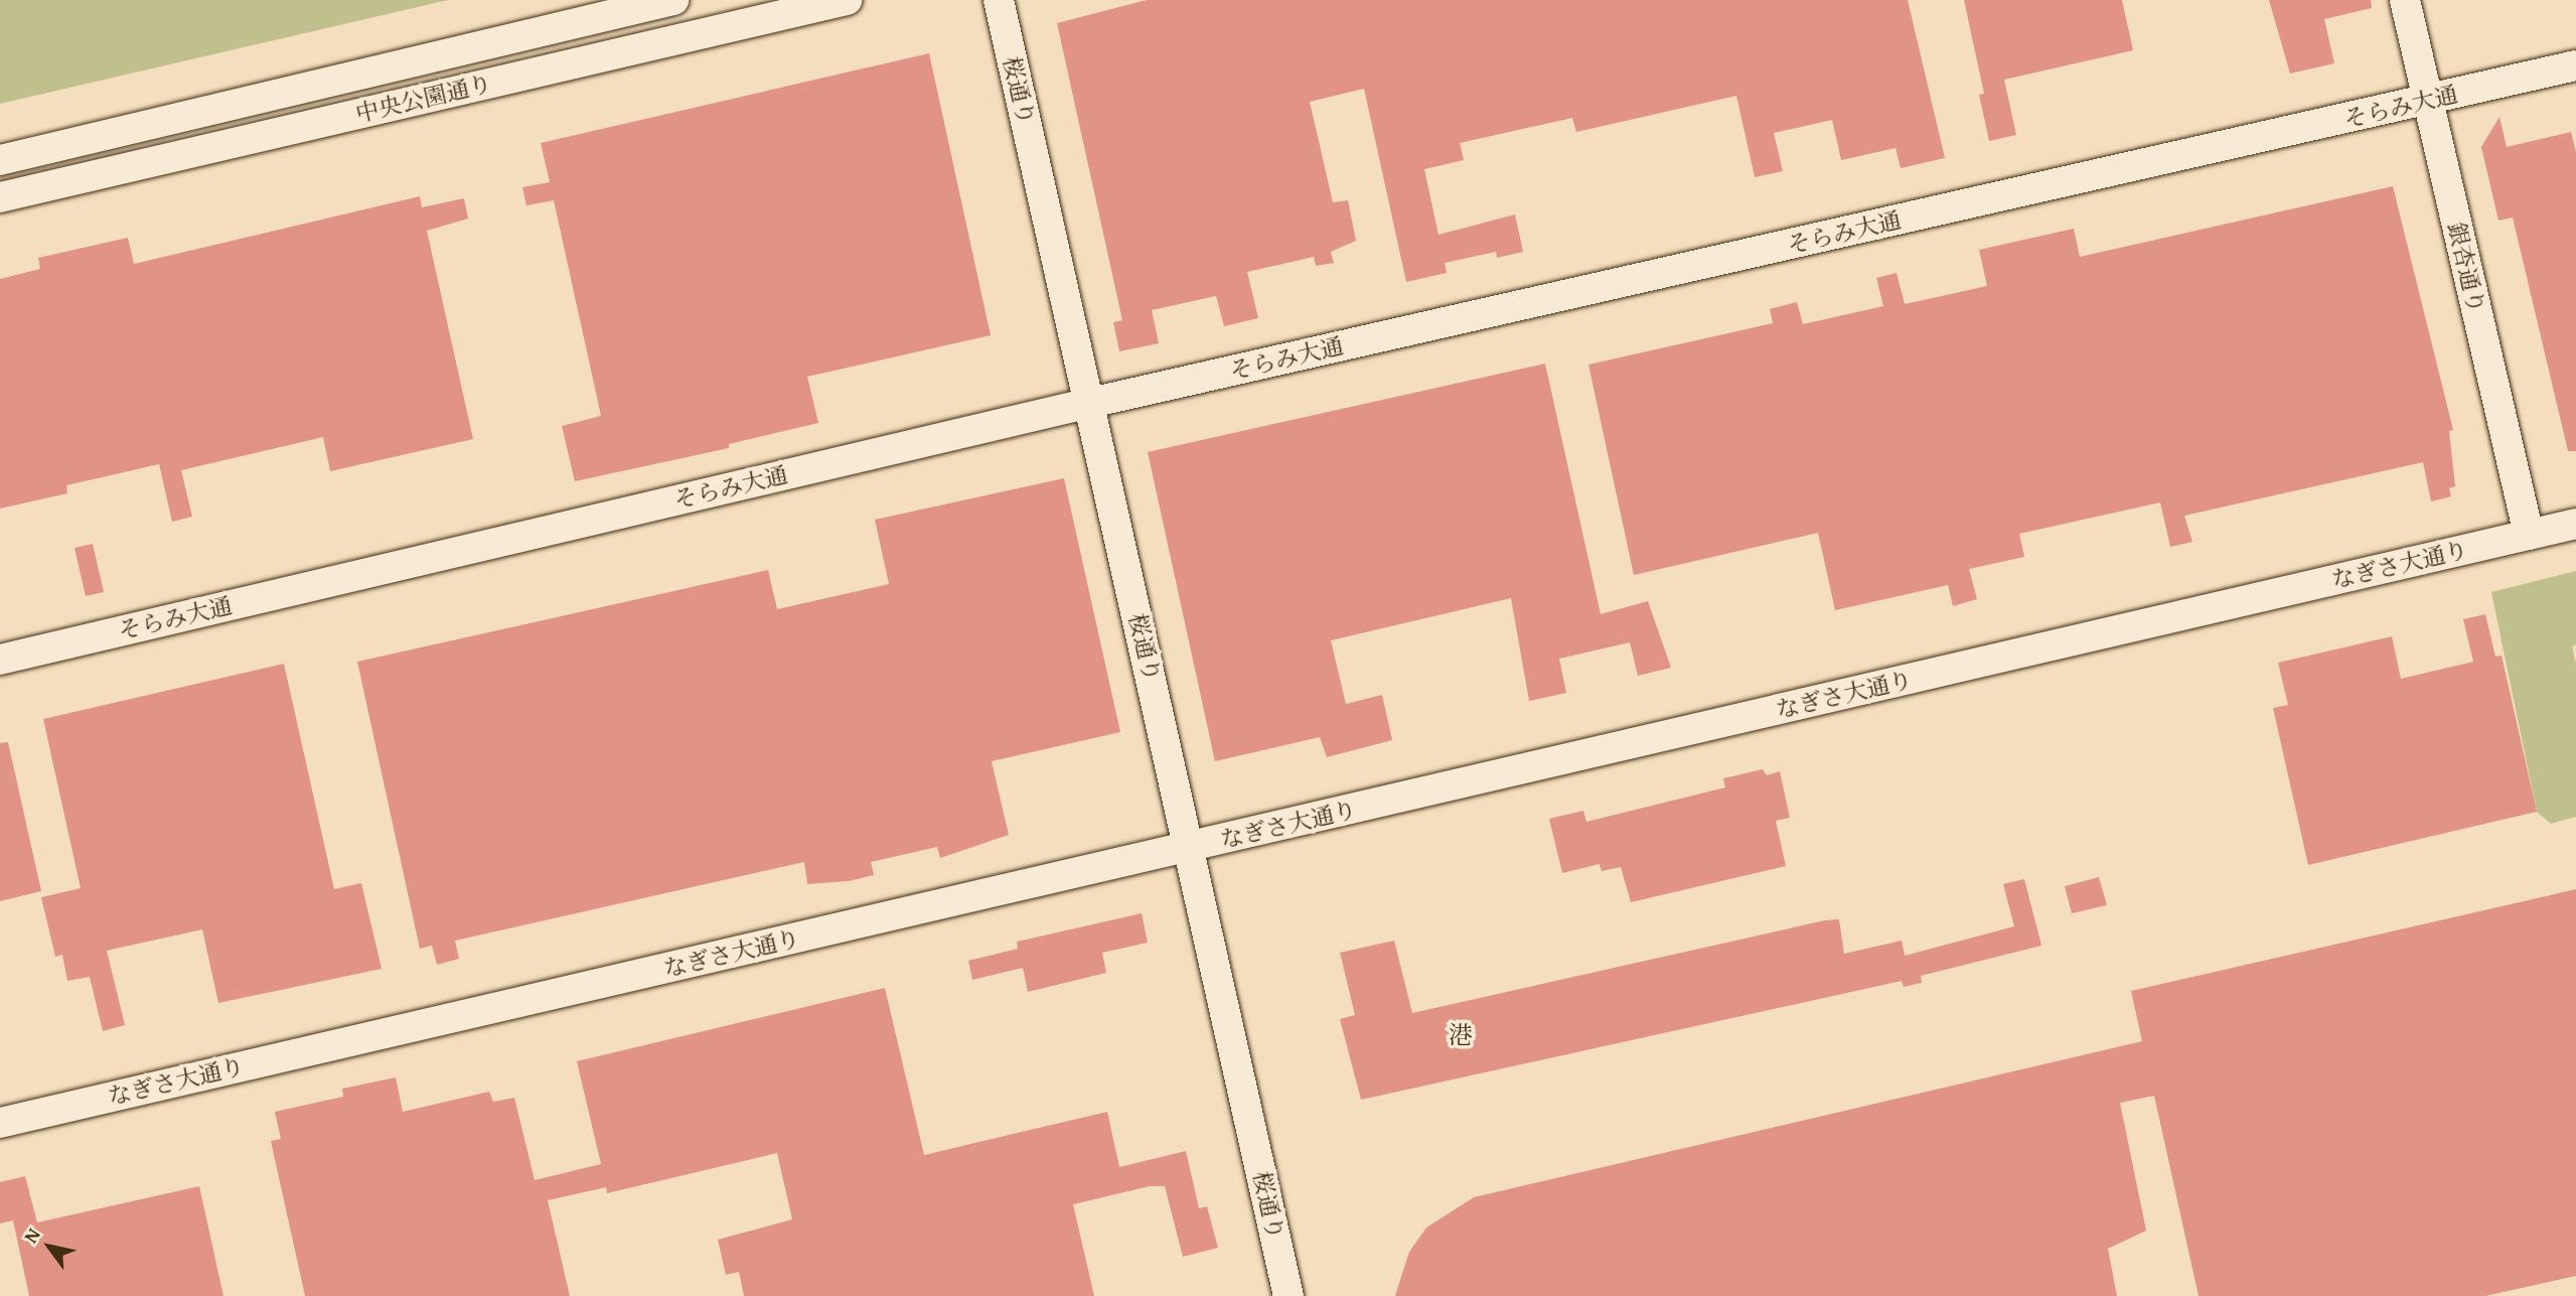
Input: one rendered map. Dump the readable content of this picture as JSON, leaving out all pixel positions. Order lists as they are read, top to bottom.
{
  "streets": {
    "street": [
      "桜通り",
      "中央公園通り",
      "そらみ大通",
      "銀杏通り",
      "なぎさ大通り"
    ]
  },
  "crossings": [
    ["桜通り", "そらみ大通"],
    ["桜通り", "なぎさ大通り"],
    ["そらみ大通", "銀杏通り"],
    ["銀杏通り", "なぎさ大通り"]
  ],
  "districts": ["港"],
  "north": "top left"
}
